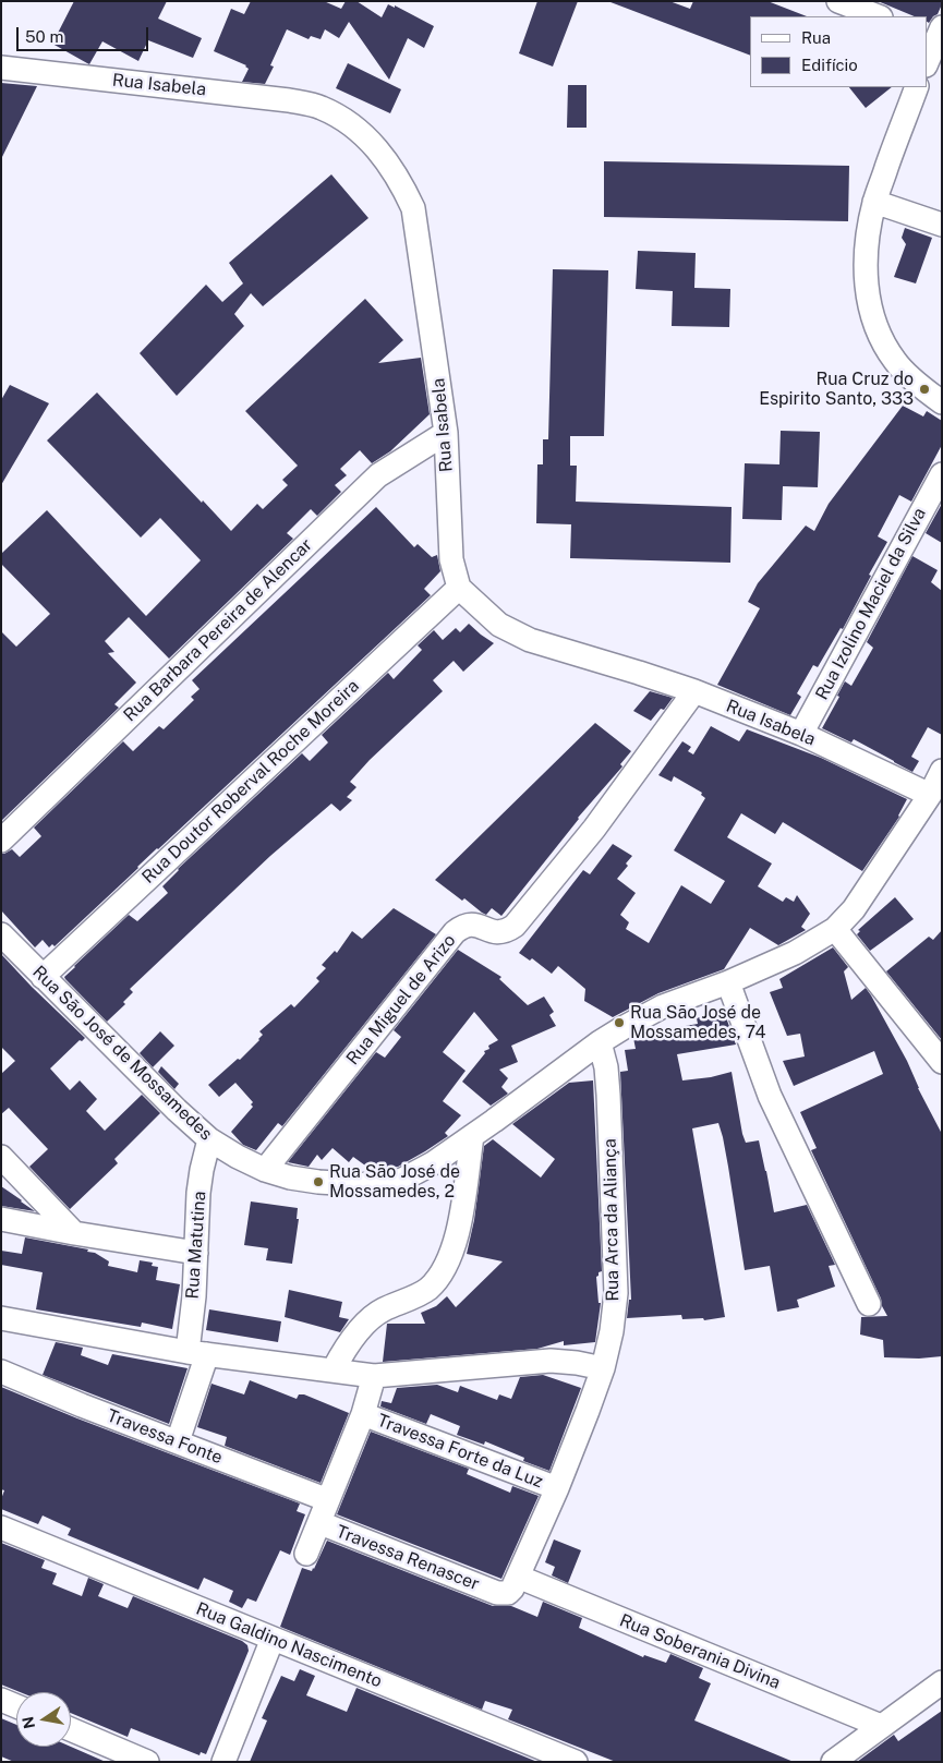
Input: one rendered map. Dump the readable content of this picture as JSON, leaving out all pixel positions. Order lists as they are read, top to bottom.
{
  "streets": {
    "street": [
      "Rua Isabela",
      "Rua Izolino Maciel da Silva",
      "Rua Barbara Pereira de Alencar",
      "Rua Doutor Roberval Roche Moreira",
      "Rua Miguel de Arizo",
      "Rua São José de Mossamedes",
      "Rua Arca da Aliança",
      "Rua Matutina",
      "Travessa Fonte",
      "Travessa Forte da Luz",
      "Travessa Renascer",
      "Rua Galdino Nascimento",
      "Rua Soberania Divina"
    ]
  },
  "crossings": [
    ["Rua Isabela", "Rua Izolino Maciel da Silva"],
    ["Rua Isabela", "Rua Barbara Pereira de Alencar"],
    ["Rua Isabela", "Rua Doutor Roberval Roche Moreira"],
    ["Rua Isabela", "Rua Miguel de Arizo"],
    ["Rua Isabela", "Rua São José de Mossamedes"],
    ["Rua Doutor Roberval Roche Moreira", "Rua São José de Mossamedes"],
    ["Rua Miguel de Arizo", "Rua São José de Mossamedes"],
    ["Rua São José de Mossamedes", "Rua Arca da Aliança"],
    ["Rua São José de Mossamedes", "Rua Matutina"],
    ["Rua Arca da Aliança", "Travessa Forte da Luz"],
    ["Rua Arca da Aliança", "Travessa Renascer"],
    ["Rua Arca da Aliança", "Rua Soberania Divina"],
    ["Travessa Renascer", "Rua Soberania Divina"]
  ],
  "places": ["Rua Cruz do Espirito Santo, 333", "Rua São José de Mossamedes, 74", "Rua São José de Mossamedes, 2"],
  "legend": ["Rua", "Edifício"],
  "scale_bar": "50 m",
  "north": "left"
}
